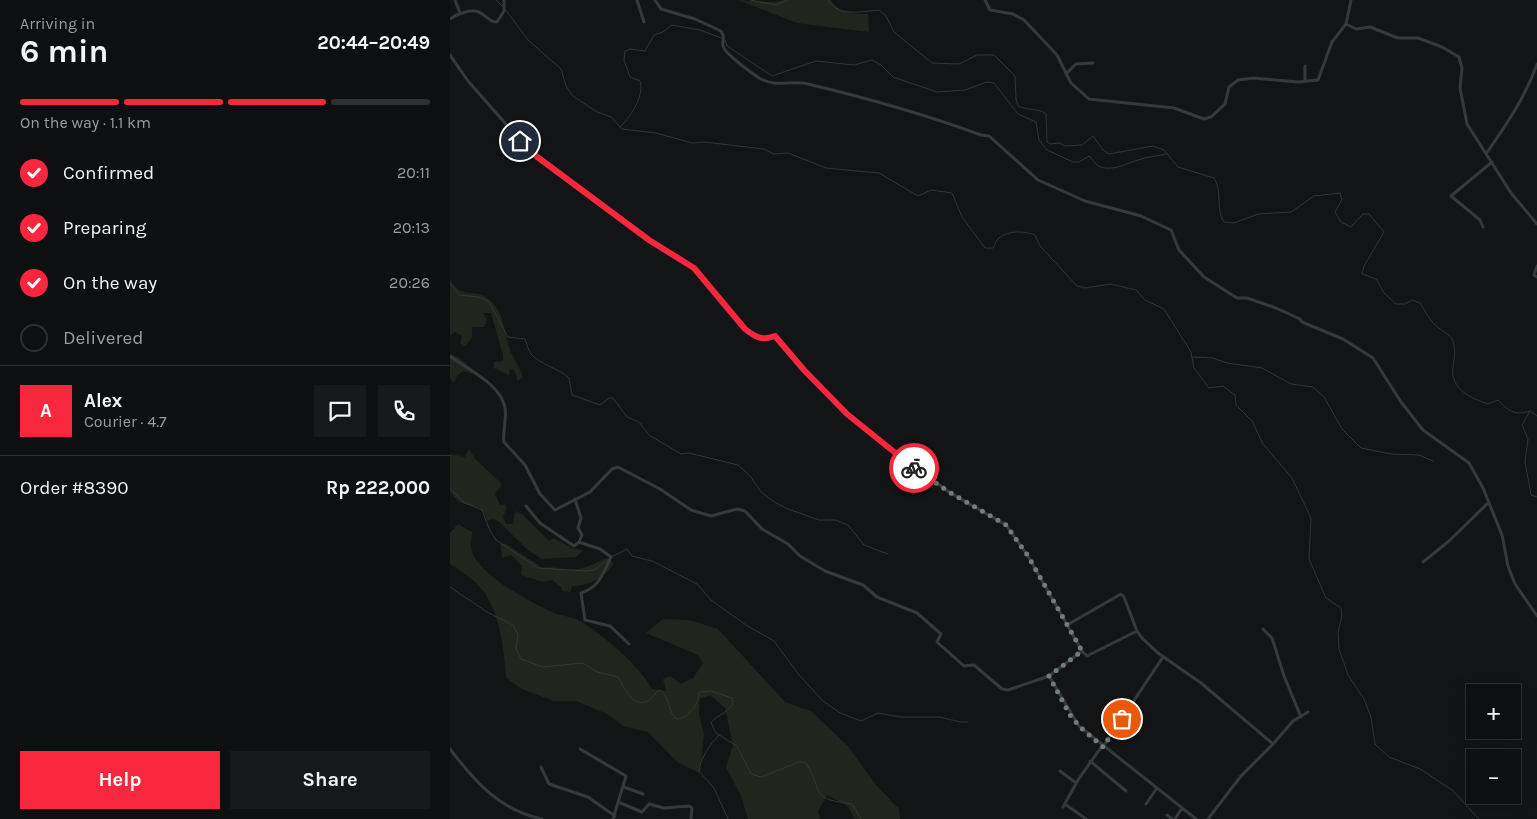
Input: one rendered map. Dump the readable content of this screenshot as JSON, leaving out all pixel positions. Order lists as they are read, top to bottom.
{
  "page": {
    "heading": ["6 min", "Arriving in", "20:44–20:49"],
    "panel": [
      "Alex",
      "Courier · 4.7",
      "Order #8390",
      "Rp 222,000"
    ],
    "bar": "On the way · 1.1 km",
    "list": [
      ["Confirmed", "20:11"],
      ["Preparing", "20:13"],
      ["On the way", "20:26"],
      "Delivered"
    ],
    "round": "A",
    "map_buttons": ["+", "−"],
    "buttons": ["Help", "Share"]
  }
}
